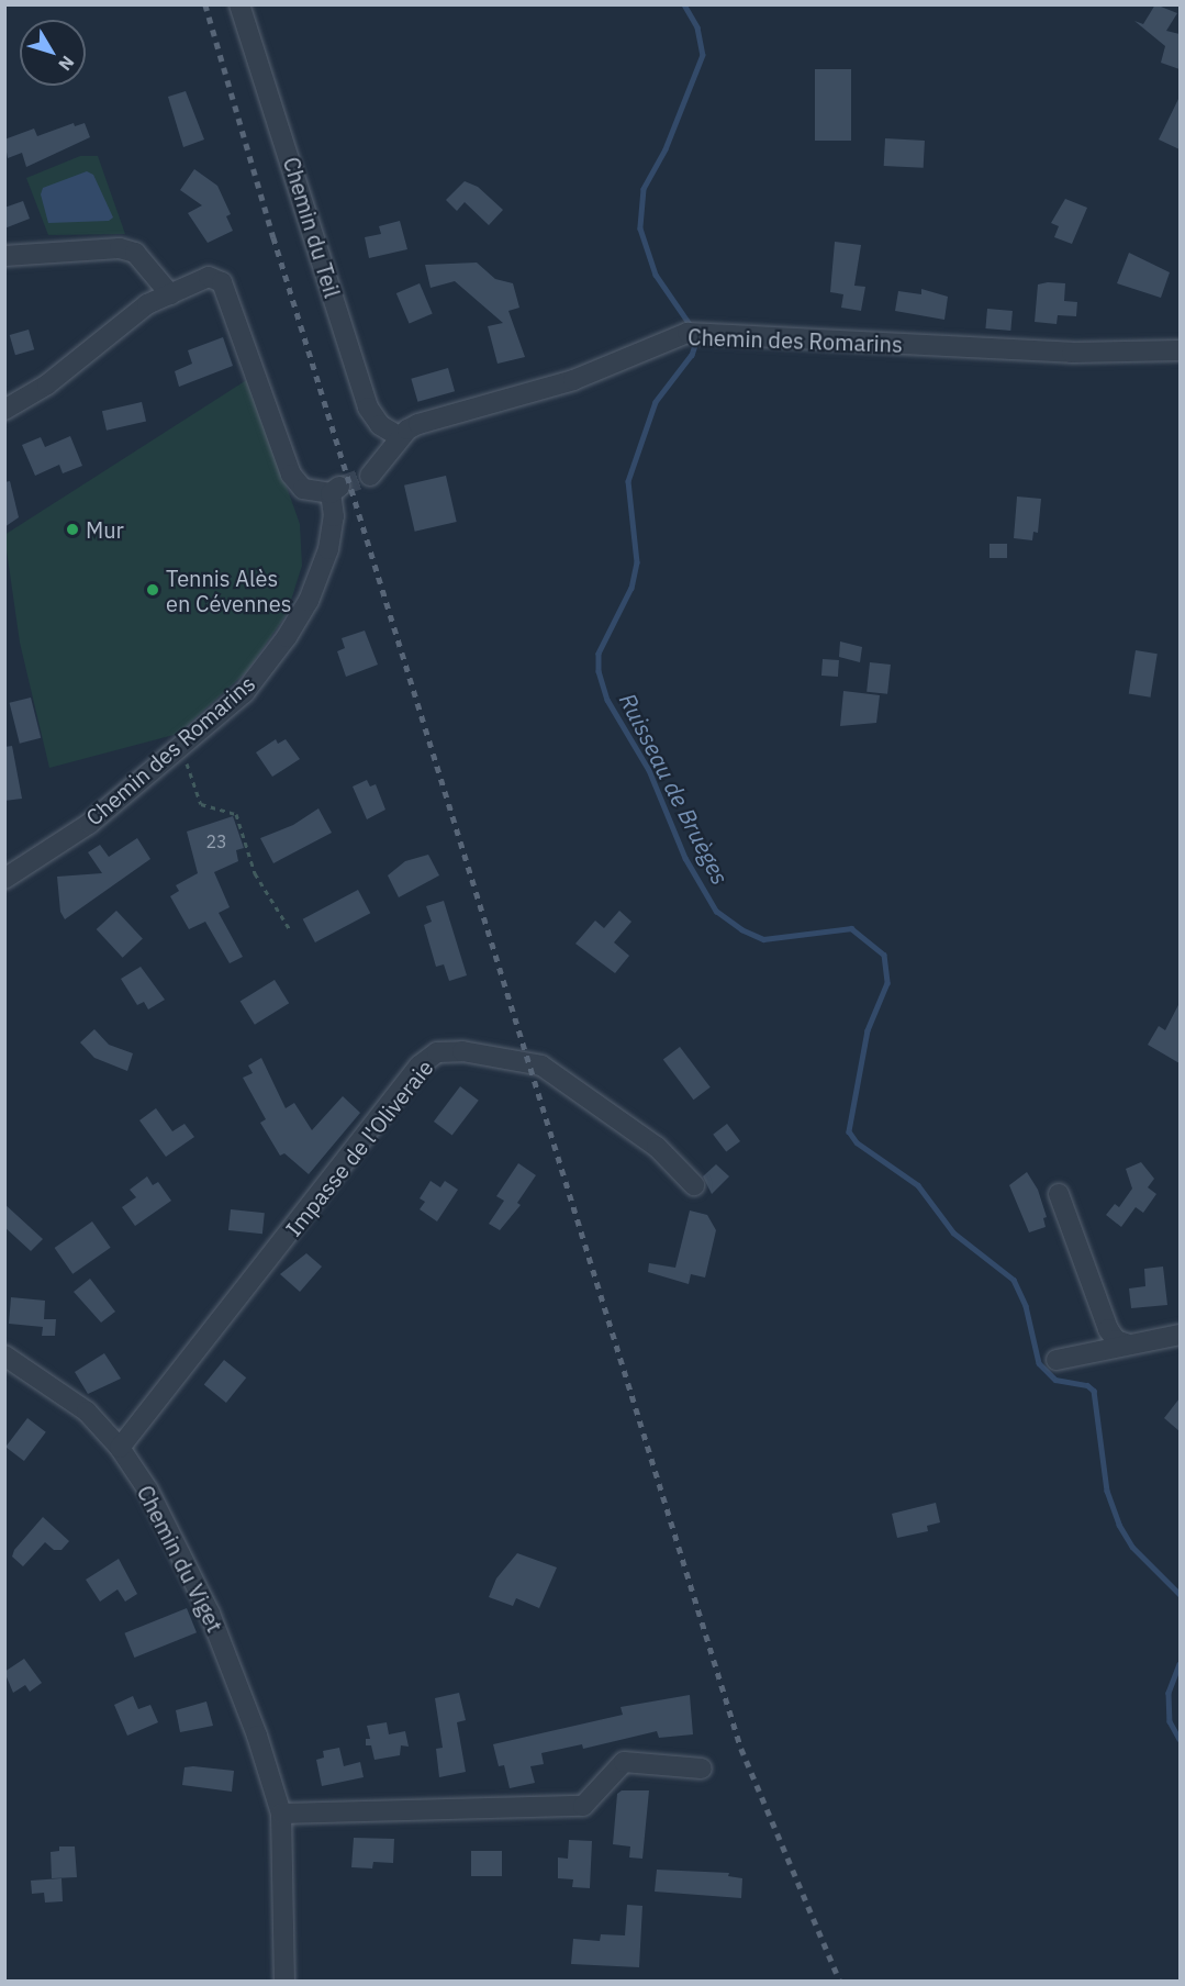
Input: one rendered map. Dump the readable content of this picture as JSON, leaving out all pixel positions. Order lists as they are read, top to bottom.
{
  "streets": {
    "street": [
      "Chemin du Teil",
      "Chemin des Romarins",
      "Impasse de l'Oliveraie",
      "Chemin du Viget"
    ]
  },
  "crossings": [
    ["Chemin du Teil", "Chemin des Romarins"],
    ["Impasse de l'Oliveraie", "Chemin du Viget"]
  ],
  "water": ["Ruisseau de Bruèges"],
  "places": ["Mur", "Tennis Alès en Cévennes"],
  "house_numbers": ["23"],
  "north": "bottom right"
}
